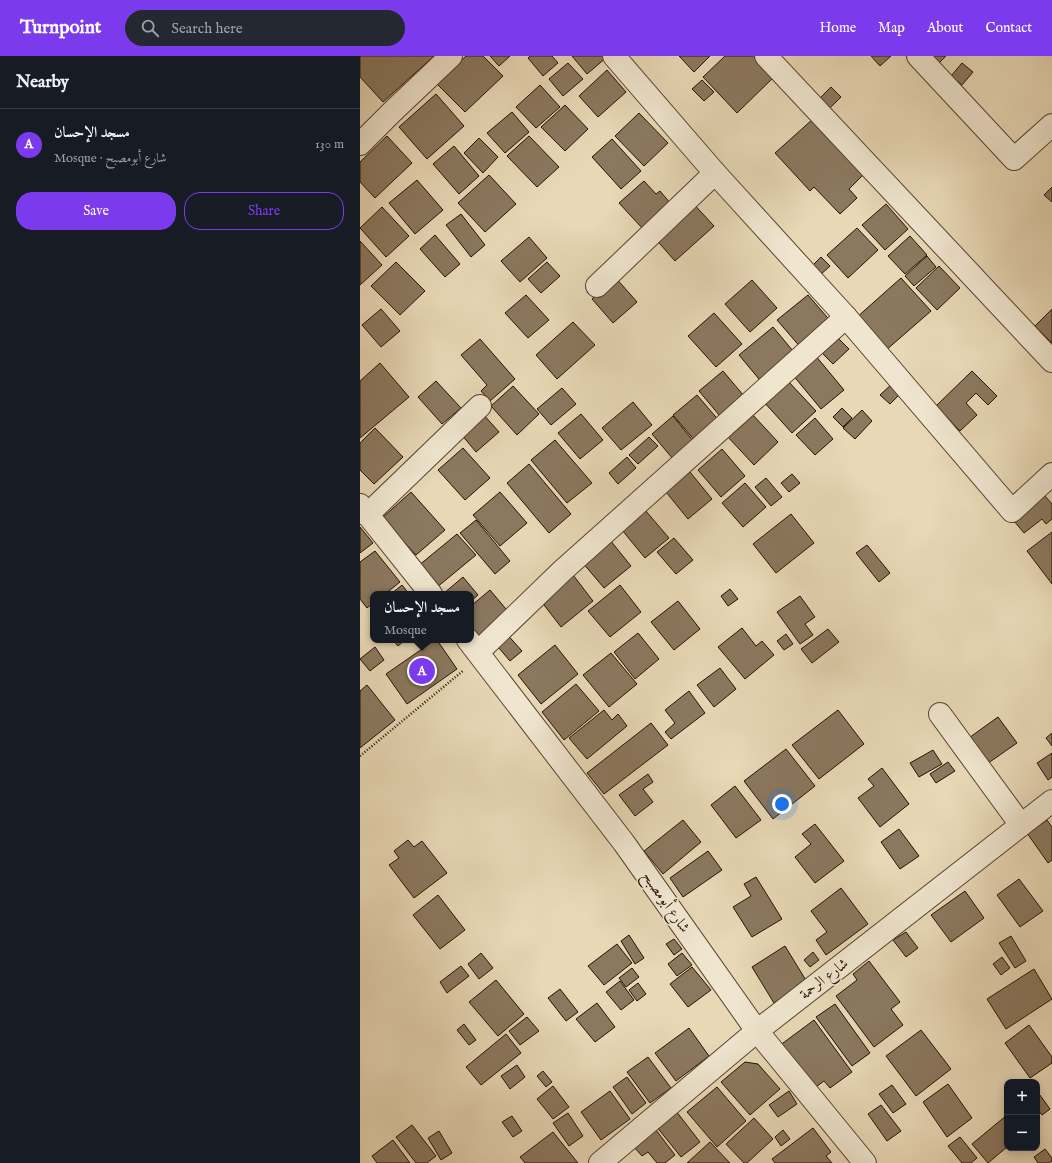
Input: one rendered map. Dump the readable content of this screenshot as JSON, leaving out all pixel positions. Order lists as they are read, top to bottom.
{
  "streets": {
    "street": ["شارع أبومصبح", "شارع الرحمة"]
  },
  "crossings": [
    ["شارع أبومصبح", "شارع الرحمة"]
  ],
  "page": {
    "header": "Turnpoint",
    "search": "Search here",
    "nav": [
      "Home",
      "Map",
      "About",
      "Contact"
    ],
    "heading": "Nearby",
    "list": [
      {
        "mark": "A",
        "name": "مسجد الإحسان",
        "note": "Mosque · شارع أبومصبح",
        "value": "130 m"
      }
    ],
    "buttons": ["Save", "Share"],
    "popup": ["مسجد الإحسان", "Mosque"],
    "pins": "A",
    "map_buttons": ["+", "−"]
  }
}
